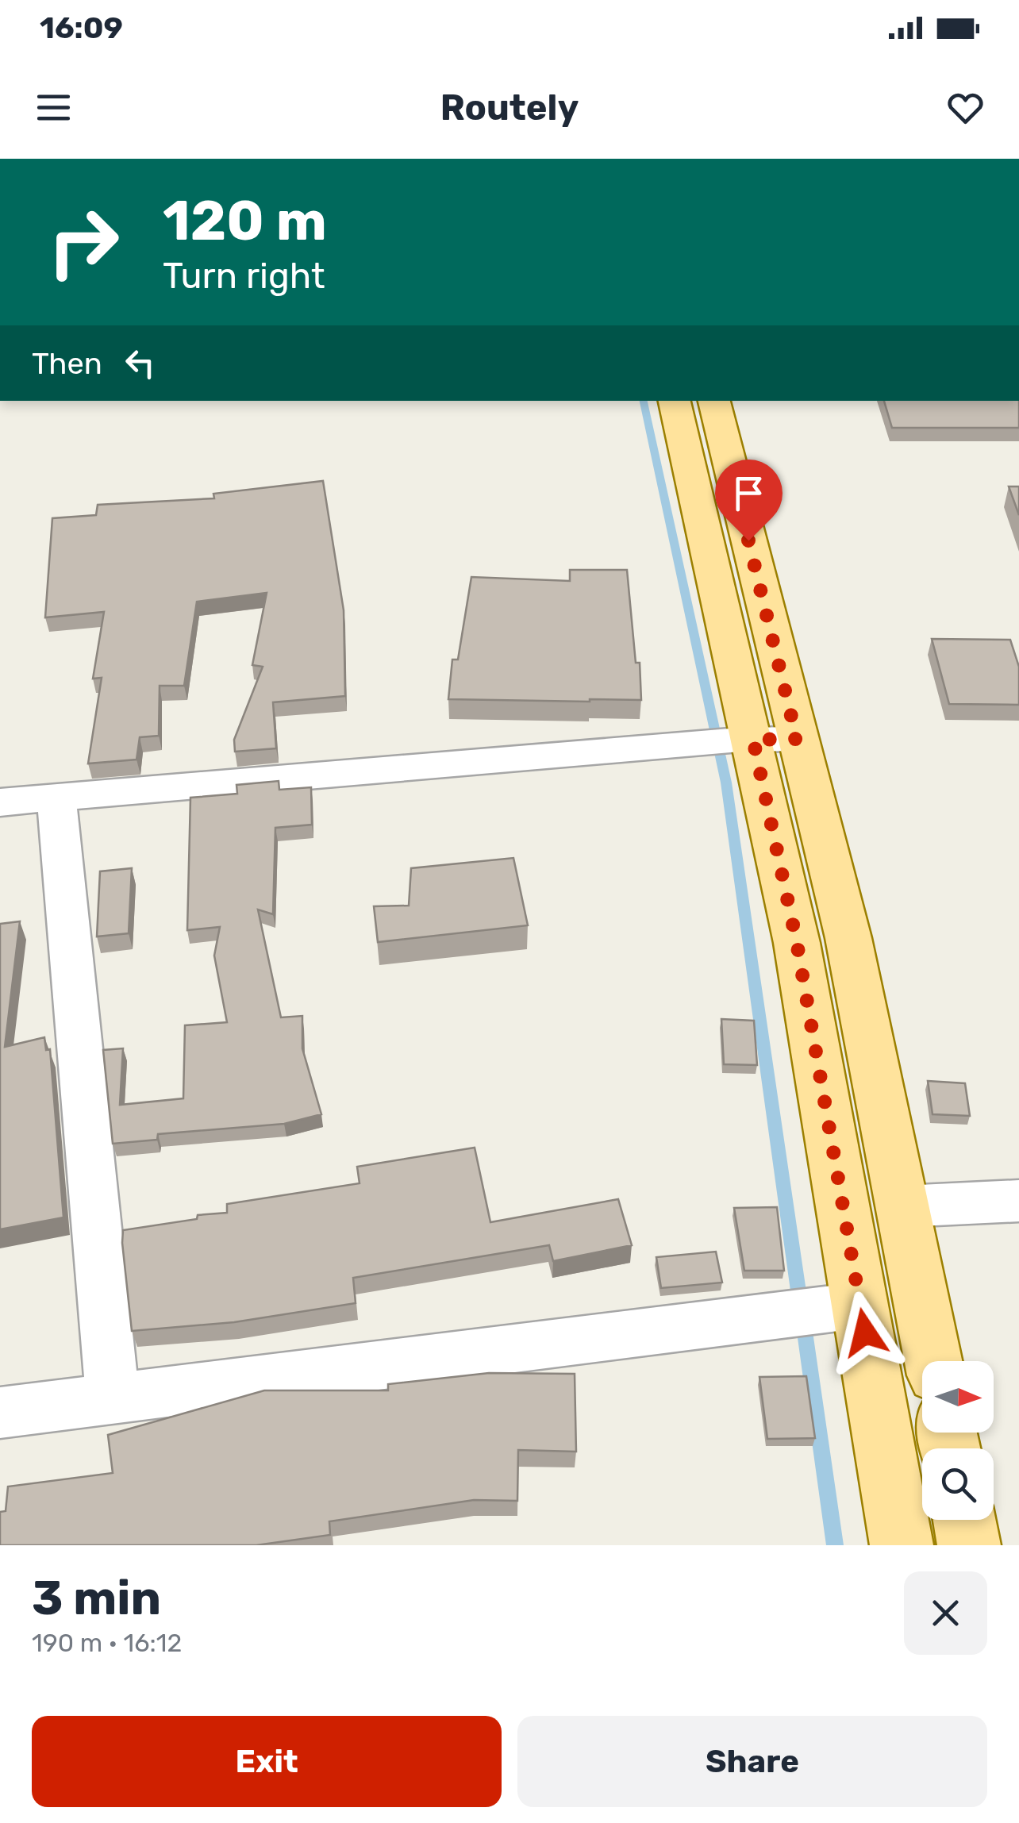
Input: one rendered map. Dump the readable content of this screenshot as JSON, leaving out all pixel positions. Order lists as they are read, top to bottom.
{
  "north": "right",
  "page": {
    "status": "16:09",
    "header": "Routely",
    "turn": ["120 m", "Turn right"],
    "then": "Then",
    "heading": ["3 min", "190 m · 16:12"],
    "buttons": ["Exit", "Share"]
  }
}
